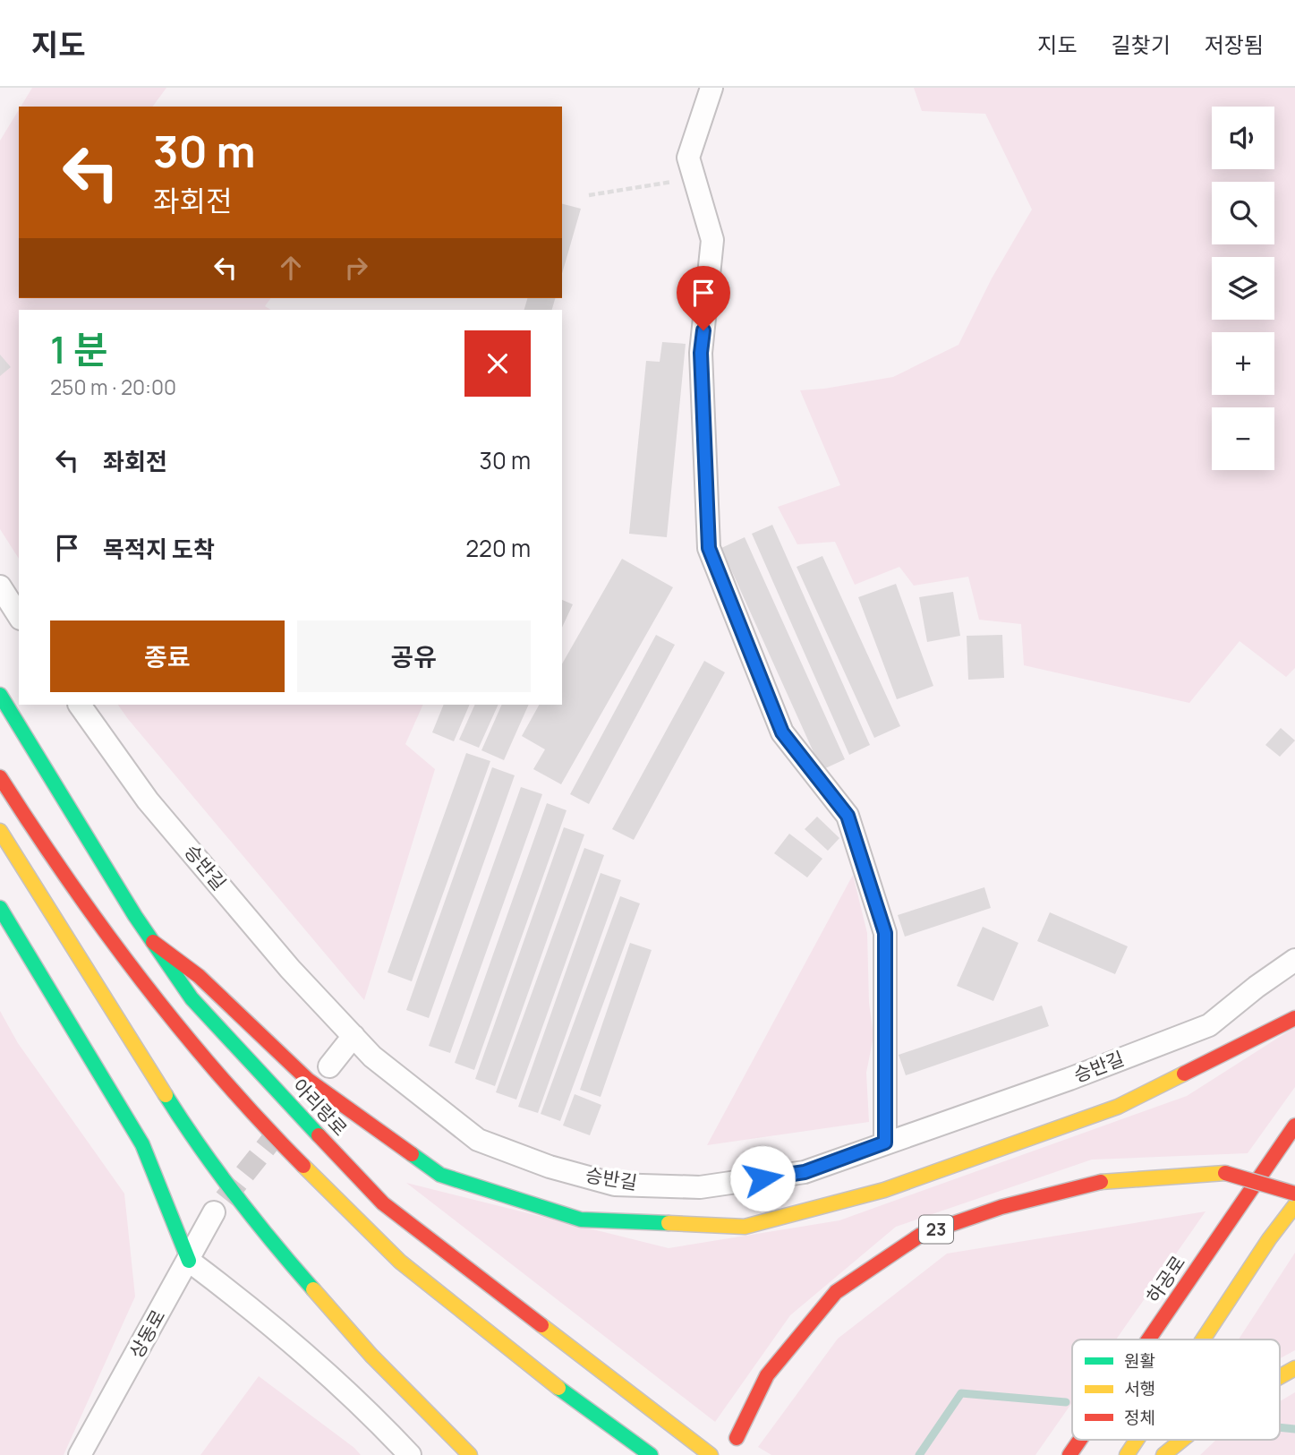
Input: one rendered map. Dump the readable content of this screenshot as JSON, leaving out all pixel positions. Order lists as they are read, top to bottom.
{
  "streets": {
    "main road": ["아리랑로", "23", "하공로"],
    "street": ["승반길", "상동로"]
  },
  "legend": ["원활", "서행", "정체"],
  "page": {
    "header": "지도",
    "nav": ["지도", "길찾기", "저장됨"],
    "map_buttons": ["+", "−"],
    "turn": ["30 m", "좌회전"],
    "heading": ["1 분", "250 m · 20:00"],
    "list": [
      {
        "name": "좌회전",
        "value": "30 m"
      },
      {
        "name": "목적지 도착",
        "value": "220 m"
      }
    ],
    "buttons": ["종료", "공유"]
  }
}
